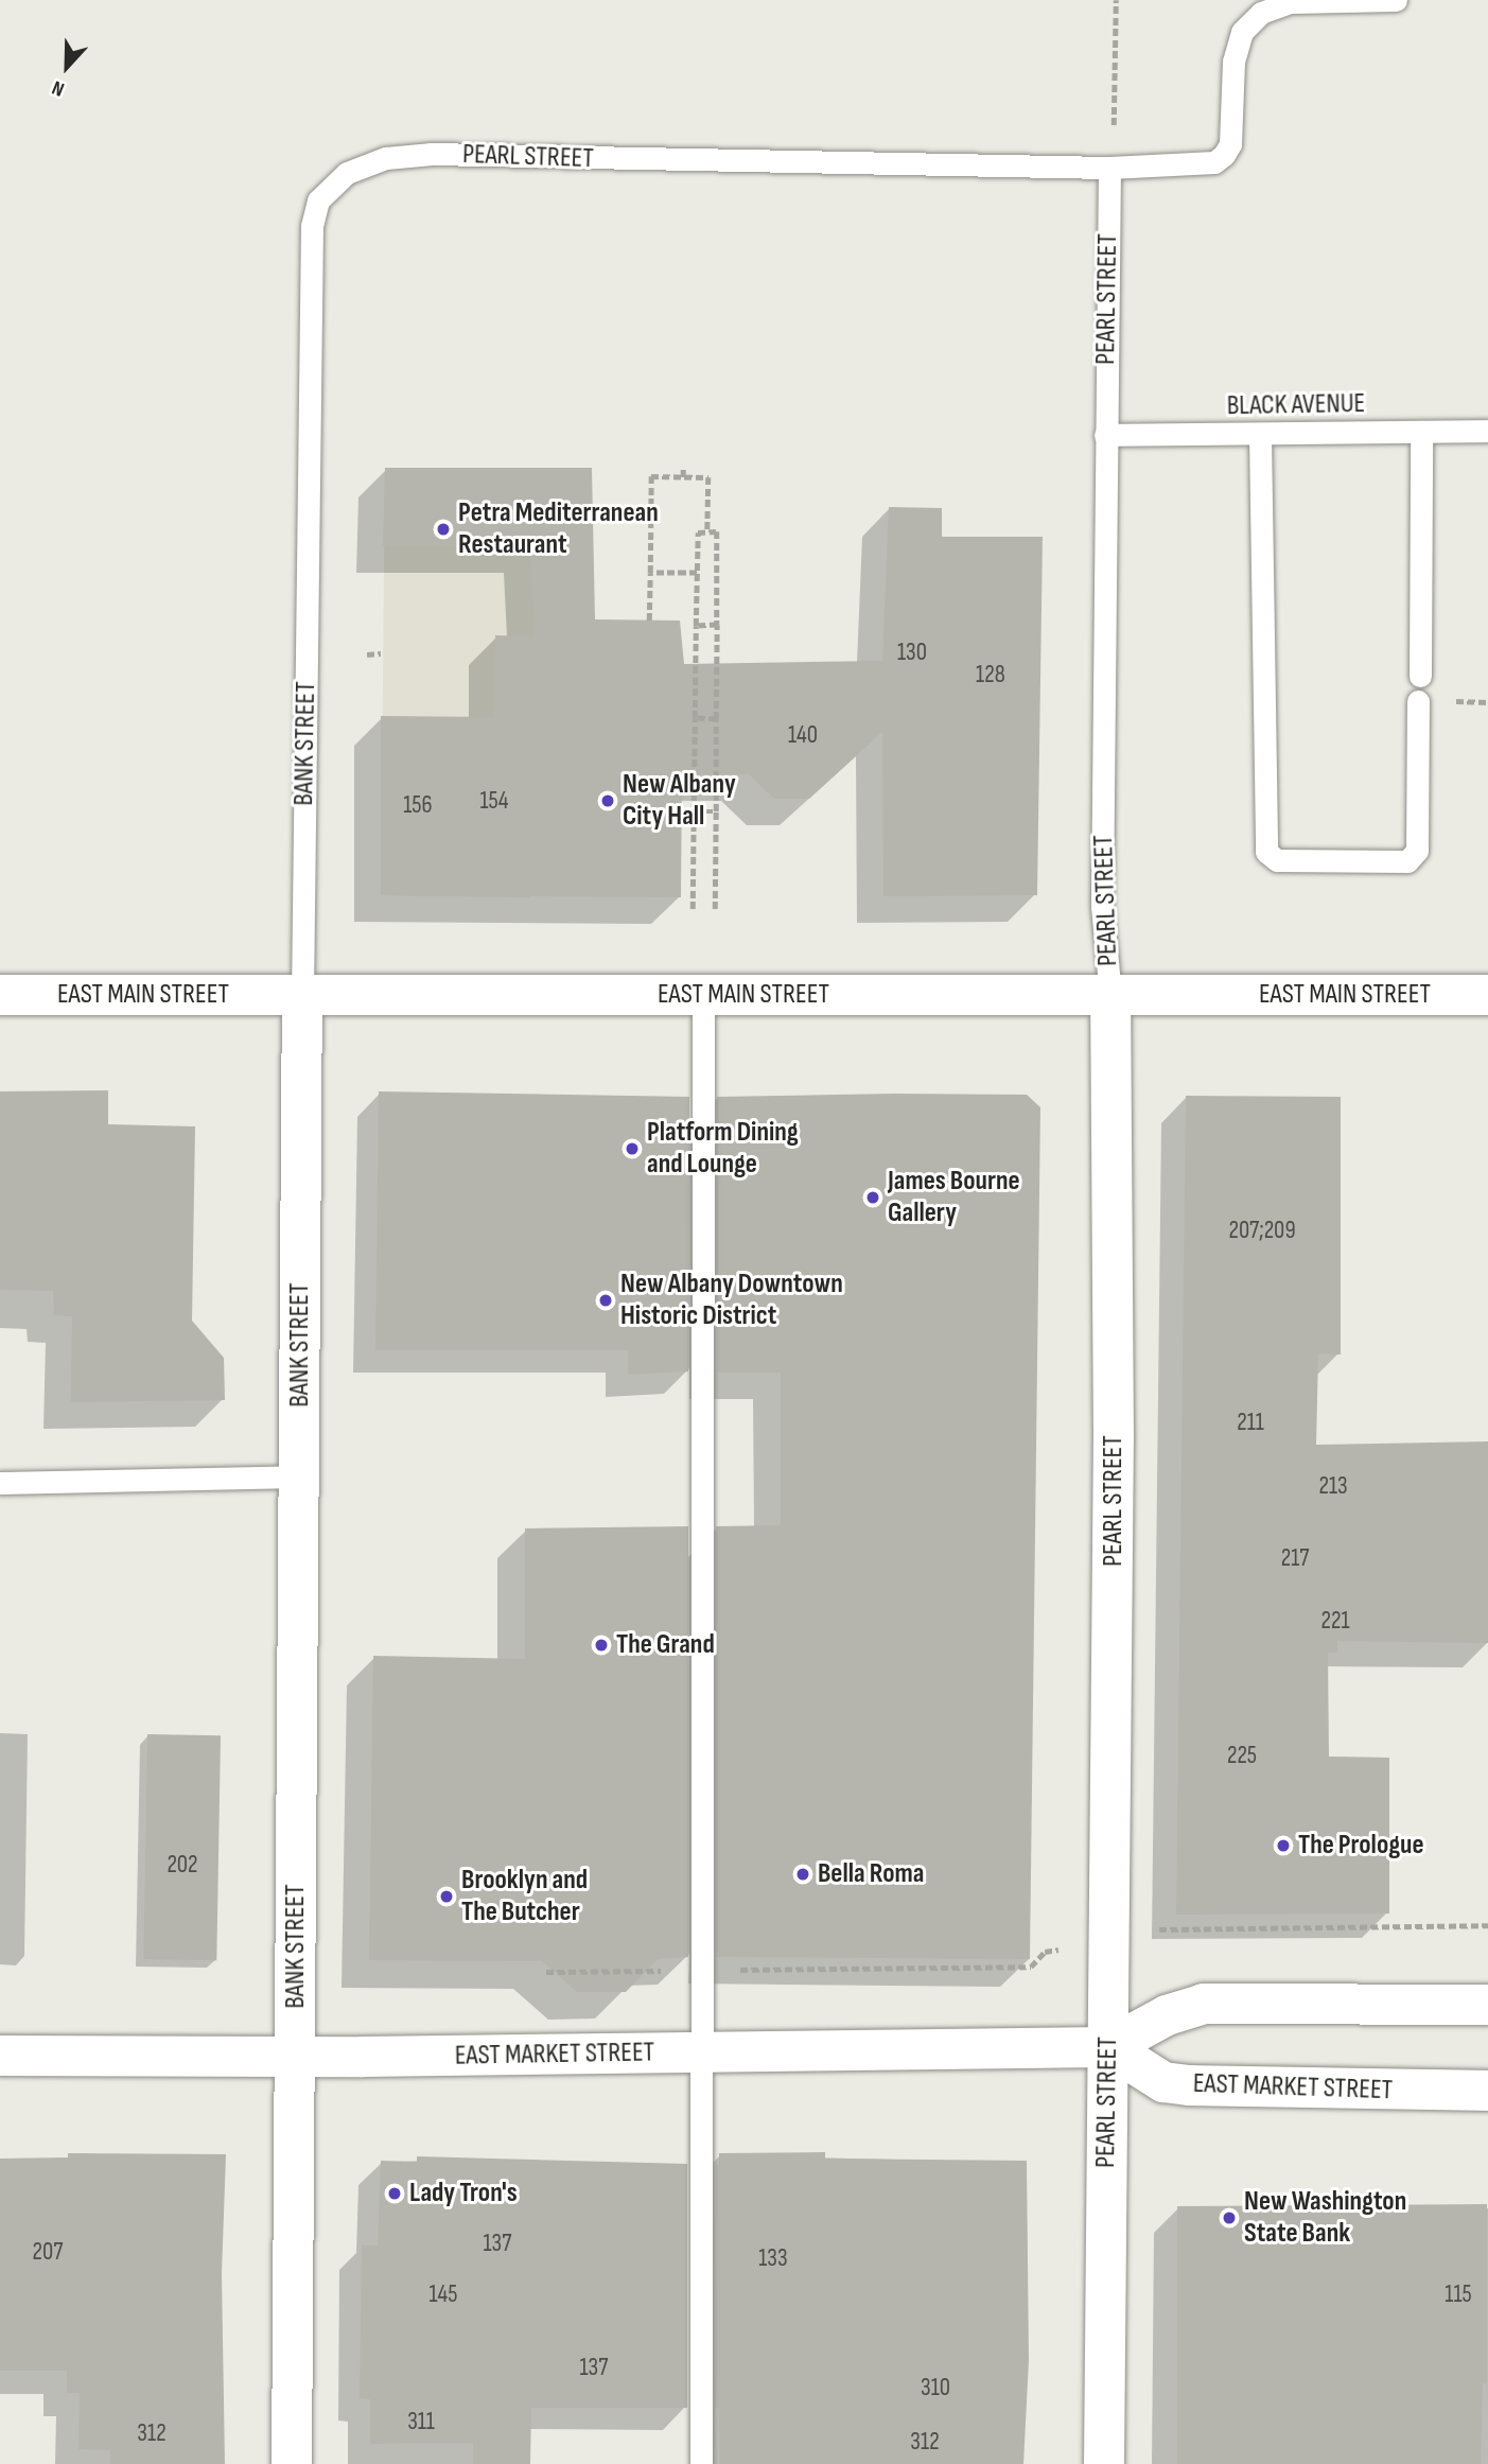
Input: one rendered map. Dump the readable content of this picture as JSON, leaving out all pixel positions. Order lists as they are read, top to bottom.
{
  "streets": {
    "street": [
      "PEARL STREET",
      "BANK STREET",
      "EAST MAIN STREET",
      "EAST MARKET STREET"
    ],
    "lane": ["BLACK AVENUE"]
  },
  "crossings": [
    ["PEARL STREET", "BLACK AVENUE"],
    ["PEARL STREET", "BANK STREET"],
    ["PEARL STREET", "EAST MAIN STREET"],
    ["PEARL STREET", "EAST MARKET STREET"],
    ["BANK STREET", "EAST MAIN STREET"],
    ["BANK STREET", "EAST MARKET STREET"]
  ],
  "places": [
    "Petra Mediterranean Restaurant",
    "New Albany City Hall",
    "Platform Dining and Lounge",
    "James Bourne Gallery",
    "New Albany Downtown Historic District",
    "The Grand",
    "The Prologue",
    "Bella Roma",
    "Brooklyn and The Butcher",
    "Lady Tron's",
    "New Washington State Bank"
  ],
  "house_numbers": [
    "130",
    "128",
    "140",
    "154",
    "156",
    "207;209",
    "211",
    "213",
    "217",
    "221",
    "225",
    "202",
    "137",
    "207",
    "133",
    "145",
    "115",
    "137",
    "310",
    "311",
    "312",
    "312"
  ],
  "north": "bottom"
}
